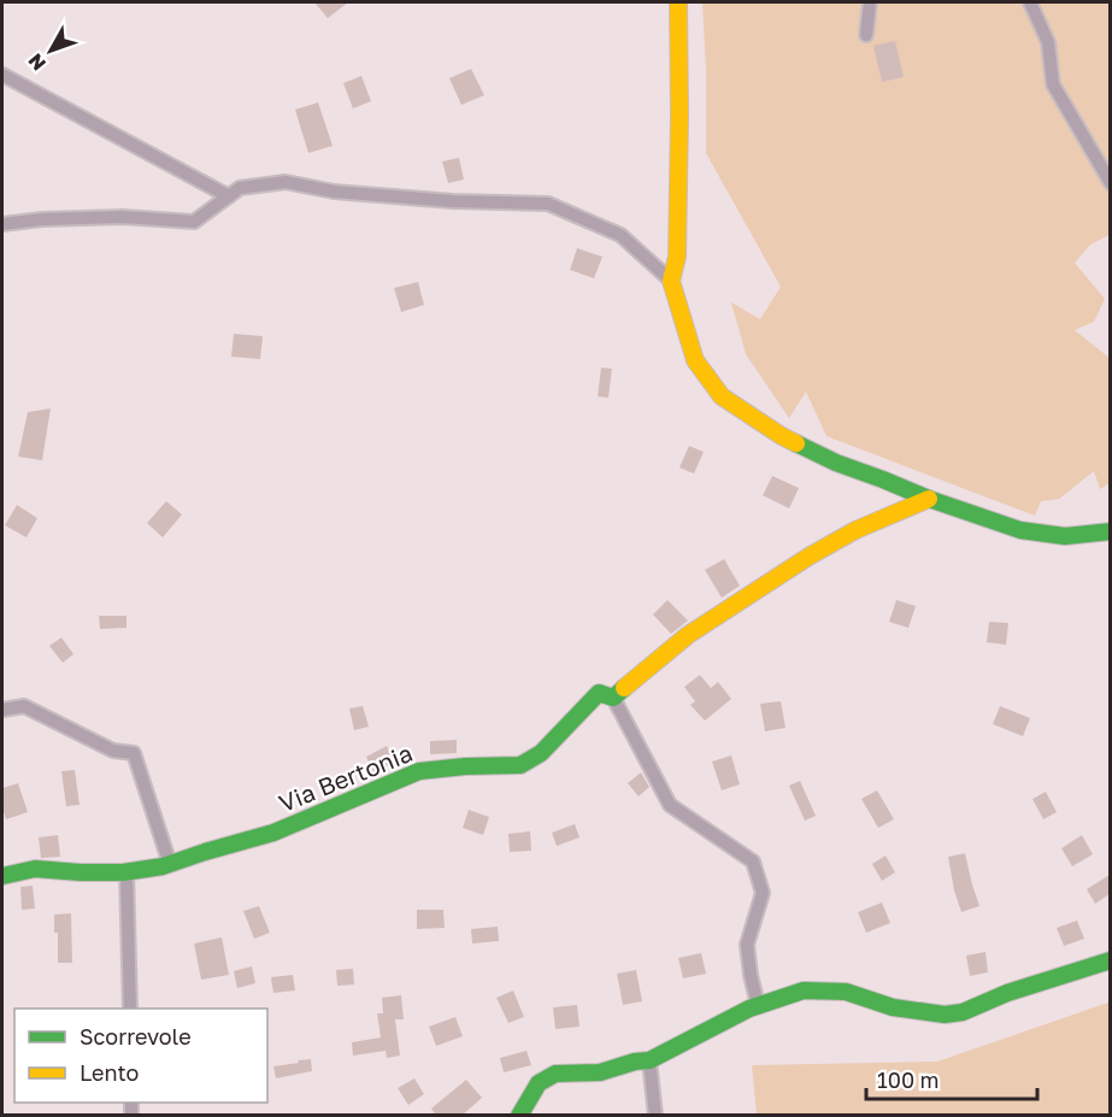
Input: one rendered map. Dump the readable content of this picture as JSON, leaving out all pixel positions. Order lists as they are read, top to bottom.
{
  "streets": {
    "street": ["Via Bertonia"]
  },
  "legend": ["Scorrevole", "Lento"],
  "scale_bar": "100 m",
  "north": "bottom left"
}
